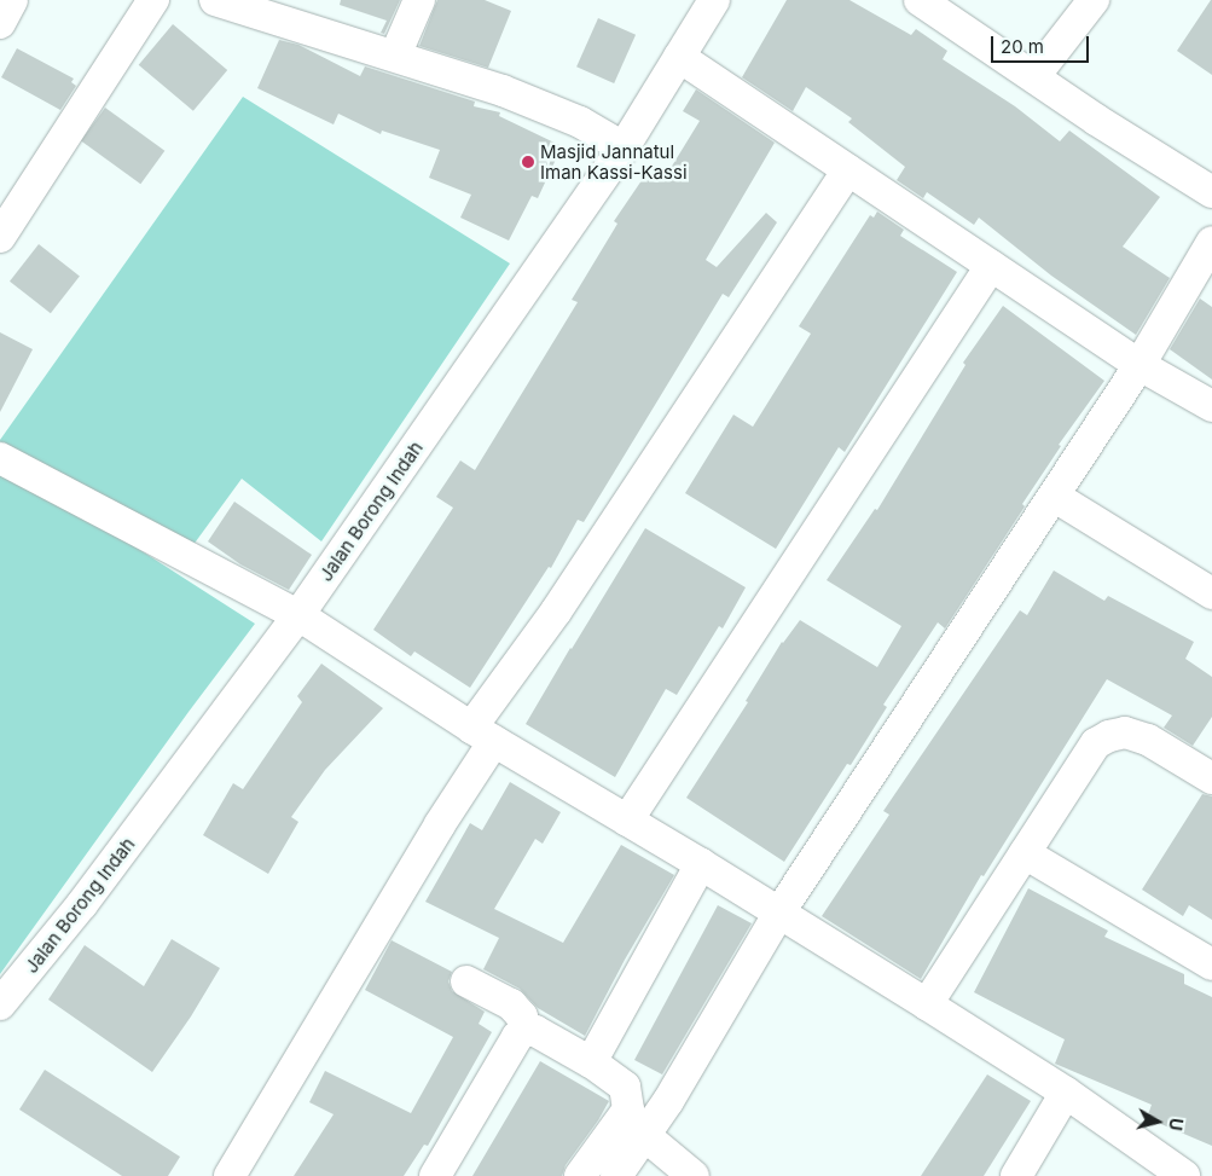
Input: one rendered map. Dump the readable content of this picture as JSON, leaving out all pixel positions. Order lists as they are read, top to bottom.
{
  "streets": {
    "street": ["Jalan Borong Indah"]
  },
  "places": ["Masjid Jannatul Iman Kassi-Kassi"],
  "scale_bar": "20 m",
  "north": "right"
}
